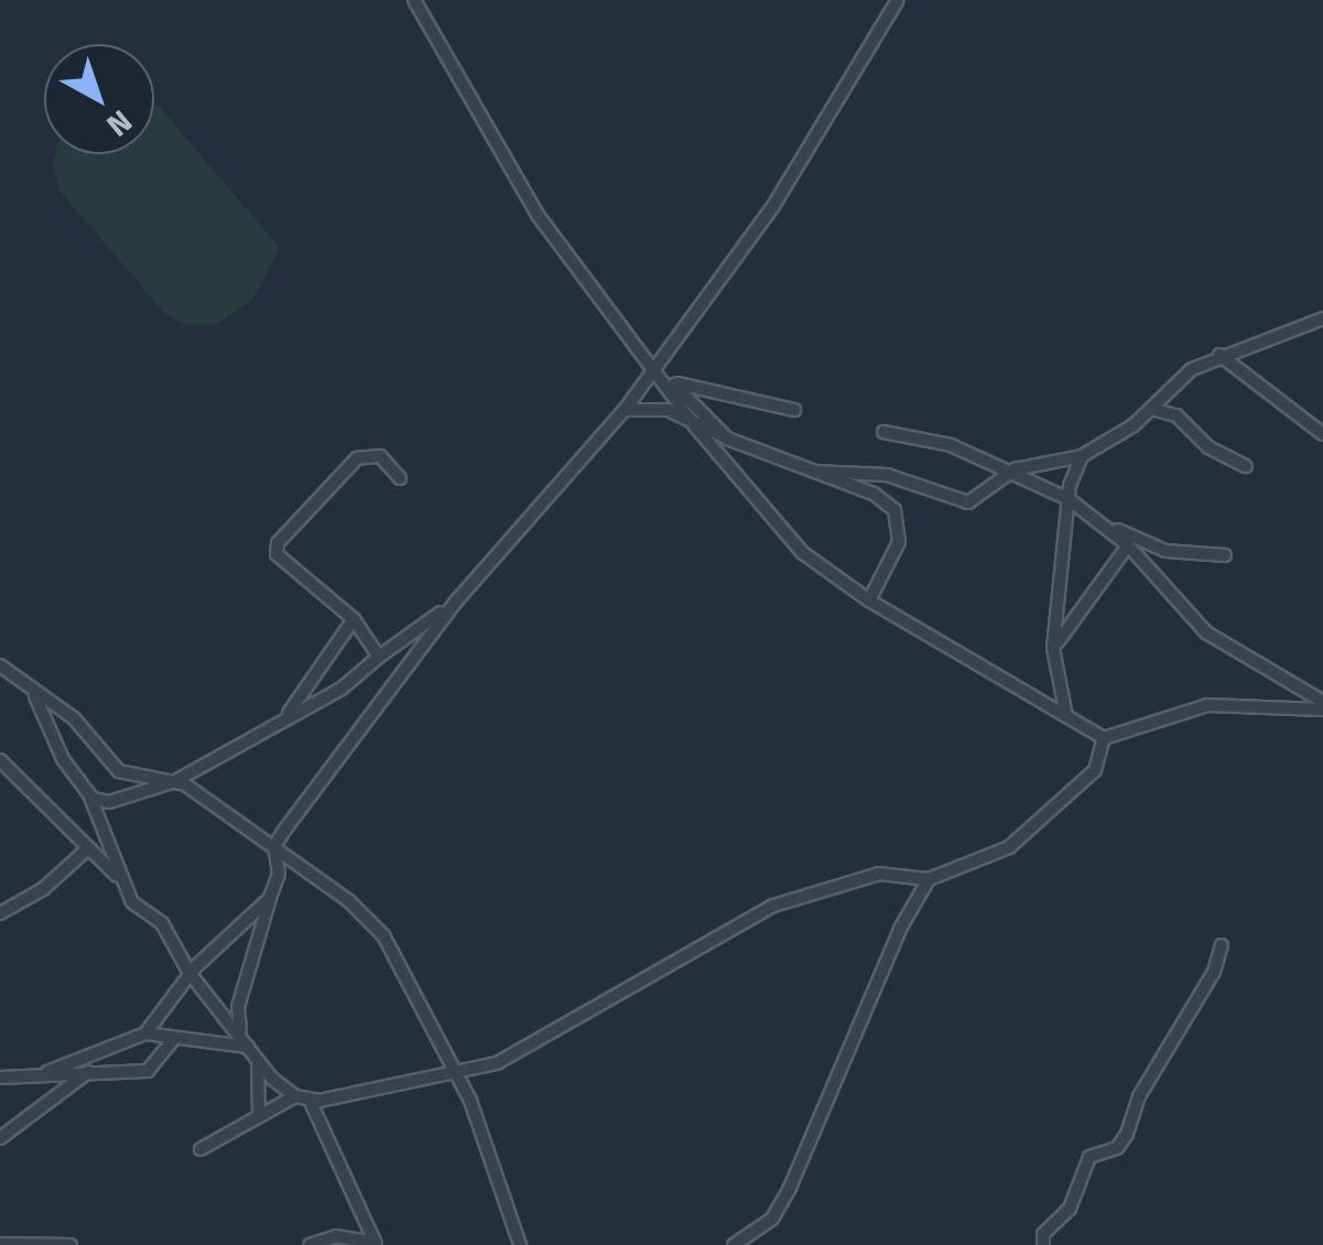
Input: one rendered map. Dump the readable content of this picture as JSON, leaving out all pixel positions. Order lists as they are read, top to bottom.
{
  "north": "bottom right"
}
